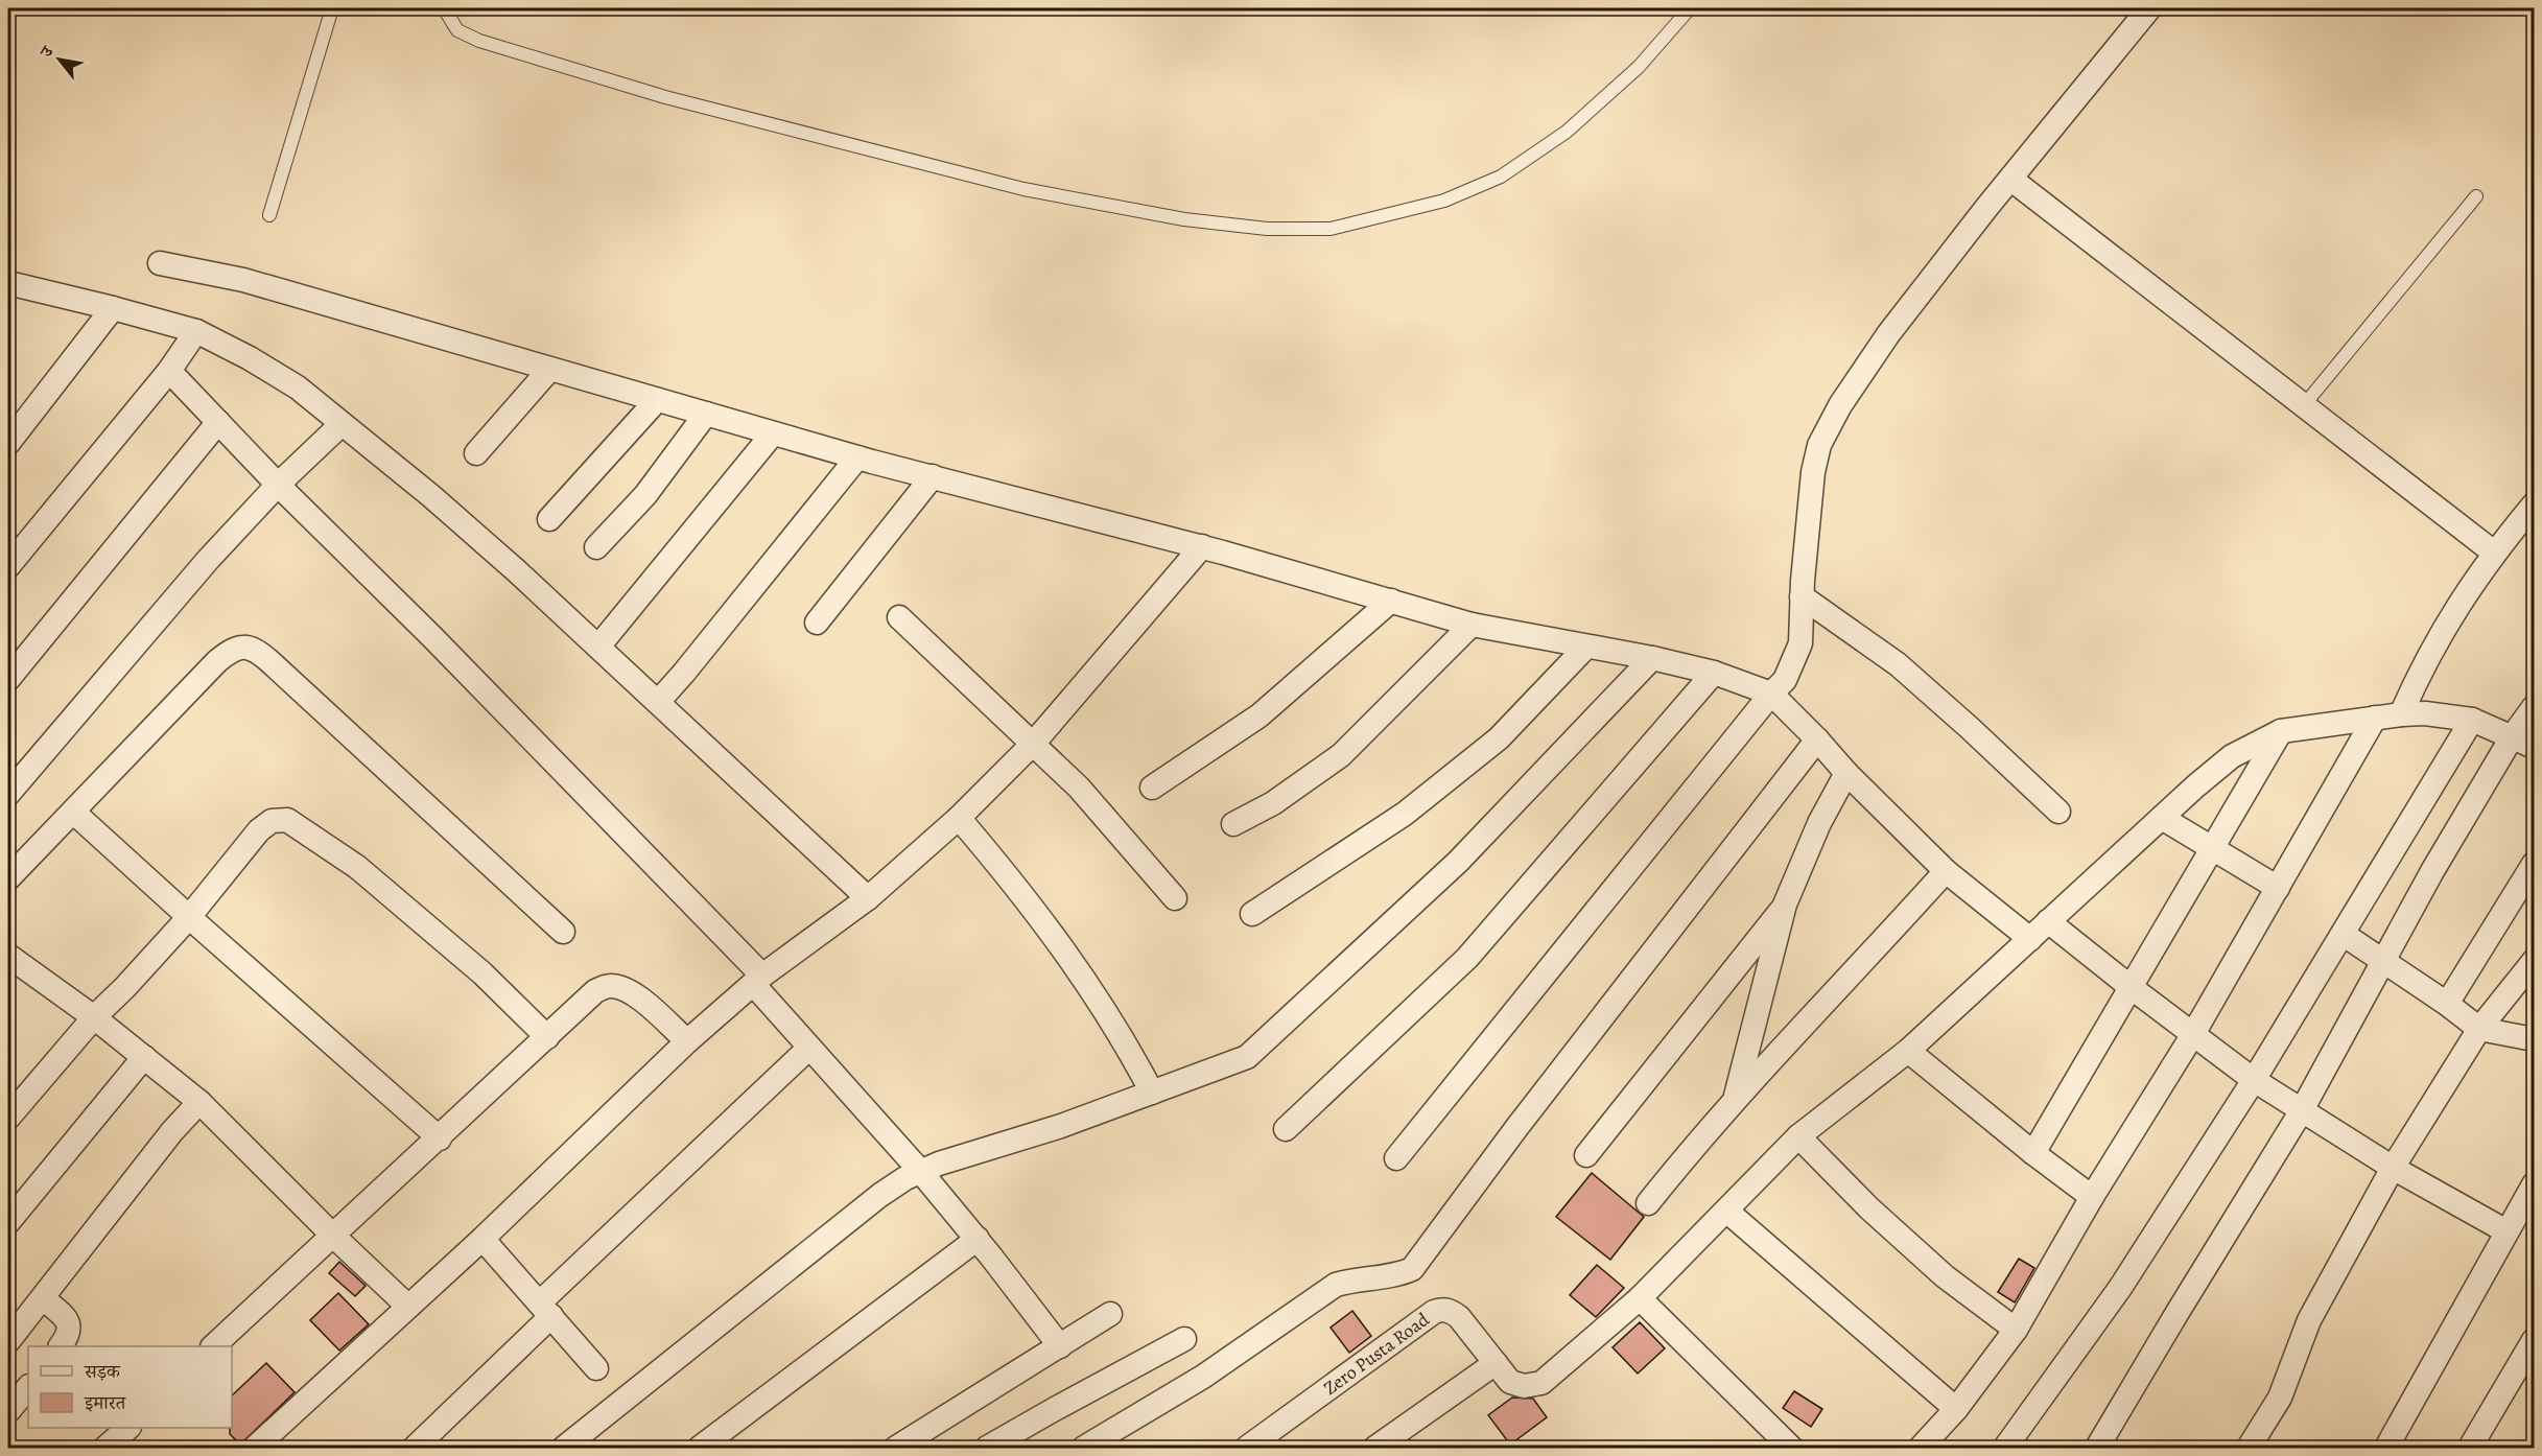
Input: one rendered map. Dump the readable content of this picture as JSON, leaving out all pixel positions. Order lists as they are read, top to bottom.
{
  "streets": {
    "street": ["Zero Pusta Road"]
  },
  "legend": ["सड़क", "इमारत"],
  "north": "top left"
}
